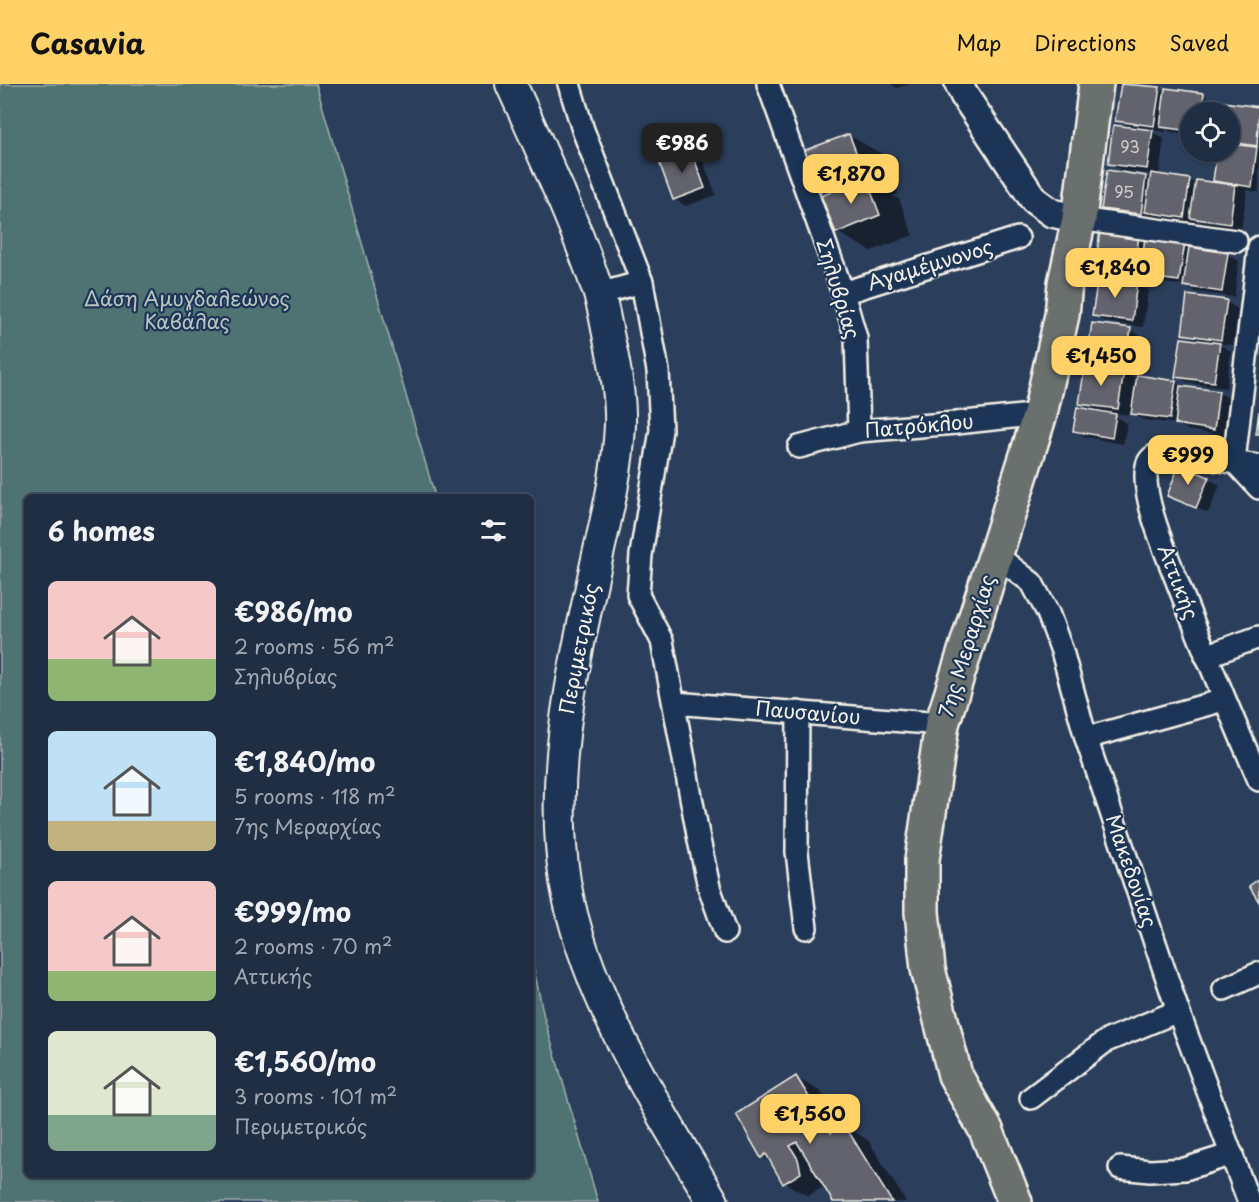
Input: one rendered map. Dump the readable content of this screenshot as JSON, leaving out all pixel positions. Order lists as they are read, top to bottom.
{
  "streets": {
    "main road": ["7ης Μεραρχίας", "Περιμετρικός"],
    "street": [
      "Αγαμέμνονος",
      "Σηλυβρίας",
      "Πατρόκλου",
      "Αττικής",
      "Παυσανίου",
      "Μακεδονίας"
    ]
  },
  "crossings": [
    ["Αγαμέμνονος", "Σηλυβρίας"],
    ["Σηλυβρίας", "Πατρόκλου"],
    ["Πατρόκλου", "7ης Μεραρχίας"],
    ["7ης Μεραρχίας", "Παυσανίου"],
    ["7ης Μεραρχίας", "Μακεδονίας"]
  ],
  "parks": ["Δάση Αμυγδαλεώνος Καβάλας"],
  "house_numbers": ["93", "95"],
  "page": {
    "header": "Casavia",
    "nav": ["Map", "Directions", "Saved"],
    "price": [
      "€986",
      "€1,870",
      "€1,840",
      "€1,450",
      "€999",
      "€1,560"
    ],
    "heading": "6 homes",
    "list": [
      {
        "name": "€986/mo",
        "note": "2 rooms · 56 m² · Σηλυβρίας"
      },
      {
        "name": "€1,840/mo",
        "note": "5 rooms · 118 m² · 7ης Μεραρχίας"
      },
      {
        "name": "€999/mo",
        "note": "2 rooms · 70 m² · Αττικής"
      },
      {
        "name": "€1,560/mo",
        "note": "3 rooms · 101 m² · Περιμετρικός"
      }
    ]
  }
}
